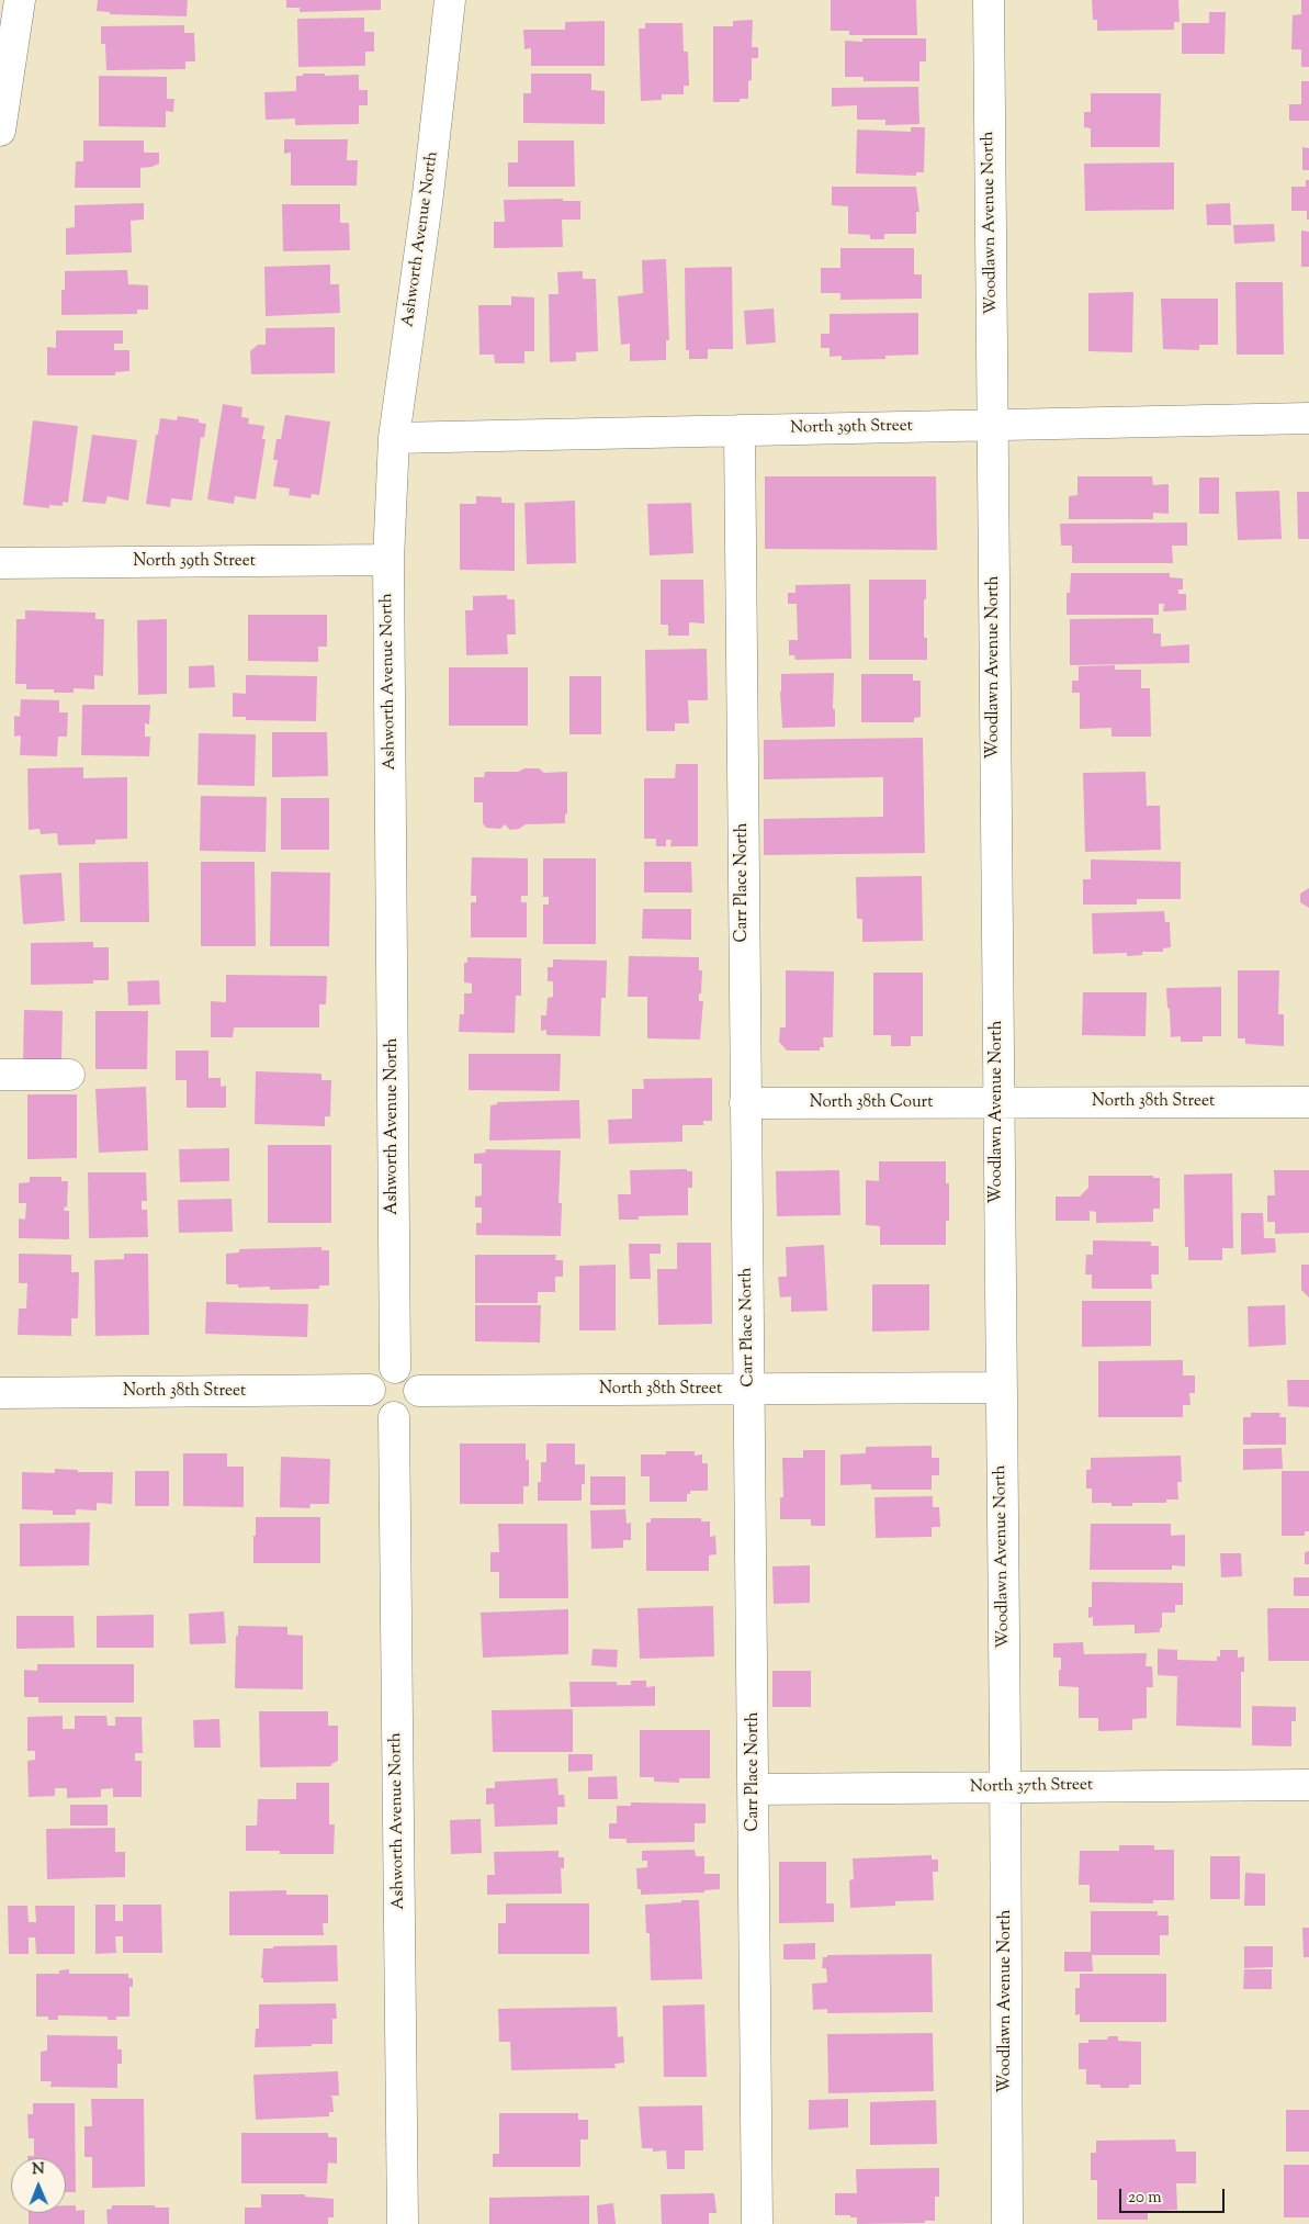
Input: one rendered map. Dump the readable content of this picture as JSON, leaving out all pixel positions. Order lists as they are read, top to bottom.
{
  "streets": {
    "street": [
      "Woodlawn Avenue North",
      "Ashworth Avenue North",
      "North 39th Street",
      "Carr Place North",
      "North 38th Street",
      "North 38th Court",
      "North 37th Street"
    ]
  },
  "crossings": [
    ["Woodlawn Avenue North", "North 39th Street"],
    ["Woodlawn Avenue North", "North 38th Street"],
    ["Woodlawn Avenue North", "North 38th Court"],
    ["Woodlawn Avenue North", "North 37th Street"],
    ["Ashworth Avenue North", "North 39th Street"],
    ["Ashworth Avenue North", "North 38th Street"],
    ["North 39th Street", "Carr Place North"],
    ["Carr Place North", "North 38th Street"],
    ["Carr Place North", "North 38th Court"],
    ["Carr Place North", "North 37th Street"],
    ["North 38th Street", "North 38th Court"]
  ],
  "scale_bar": "20 m",
  "north": "top"
}
